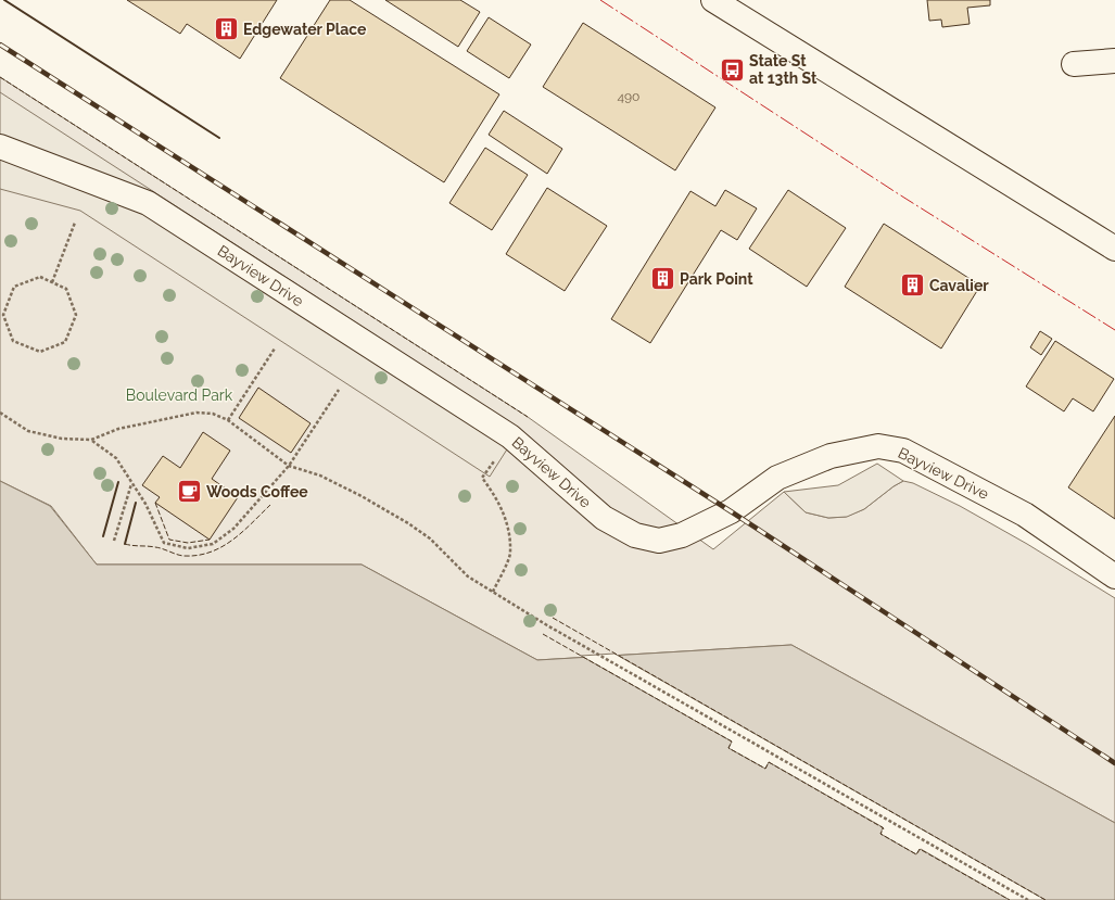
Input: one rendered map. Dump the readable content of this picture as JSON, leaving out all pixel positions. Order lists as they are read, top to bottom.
{
  "streets": {
    "street": ["Bayview Drive"]
  },
  "parks": ["Boulevard Park"],
  "places": {
    "building": ["Edgewater Place", "Park Point", "Cavalier"],
    "bus stop": ["State St at 13th St"],
    "cafe": ["Woods Coffee"]
  },
  "house_numbers": ["490"]
}
